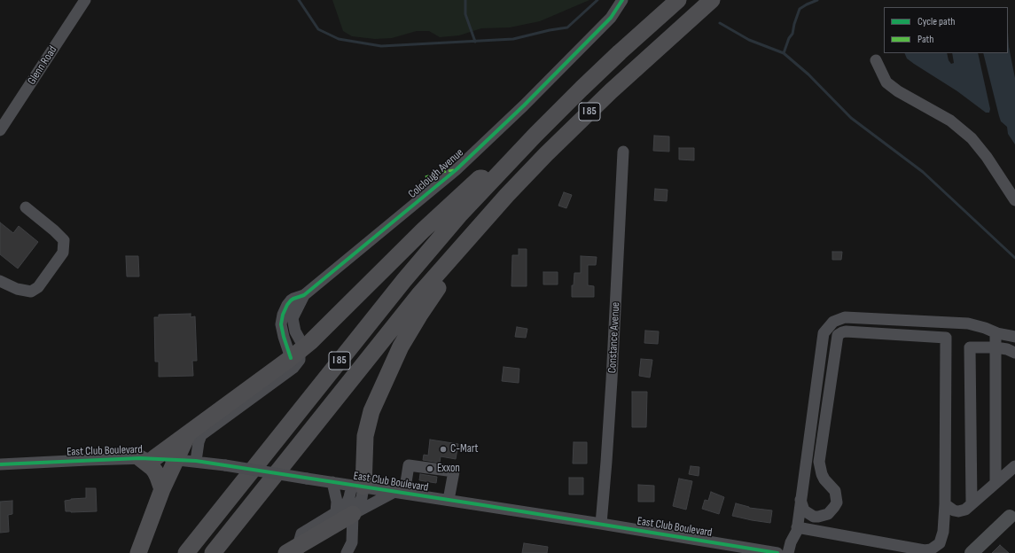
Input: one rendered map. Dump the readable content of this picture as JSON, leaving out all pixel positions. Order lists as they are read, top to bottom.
{
  "streets": {
    "highway": ["I 85"],
    "street": [
      "Glenn Road",
      "Colclough Avenue",
      "Constance Avenue",
      "East Club Boulevard"
    ]
  },
  "crossings": [
    ["Constance Avenue", "East Club Boulevard"]
  ],
  "places": ["C-Mart", "Exxon"],
  "legend": ["Cycle path", "Path"]
}
